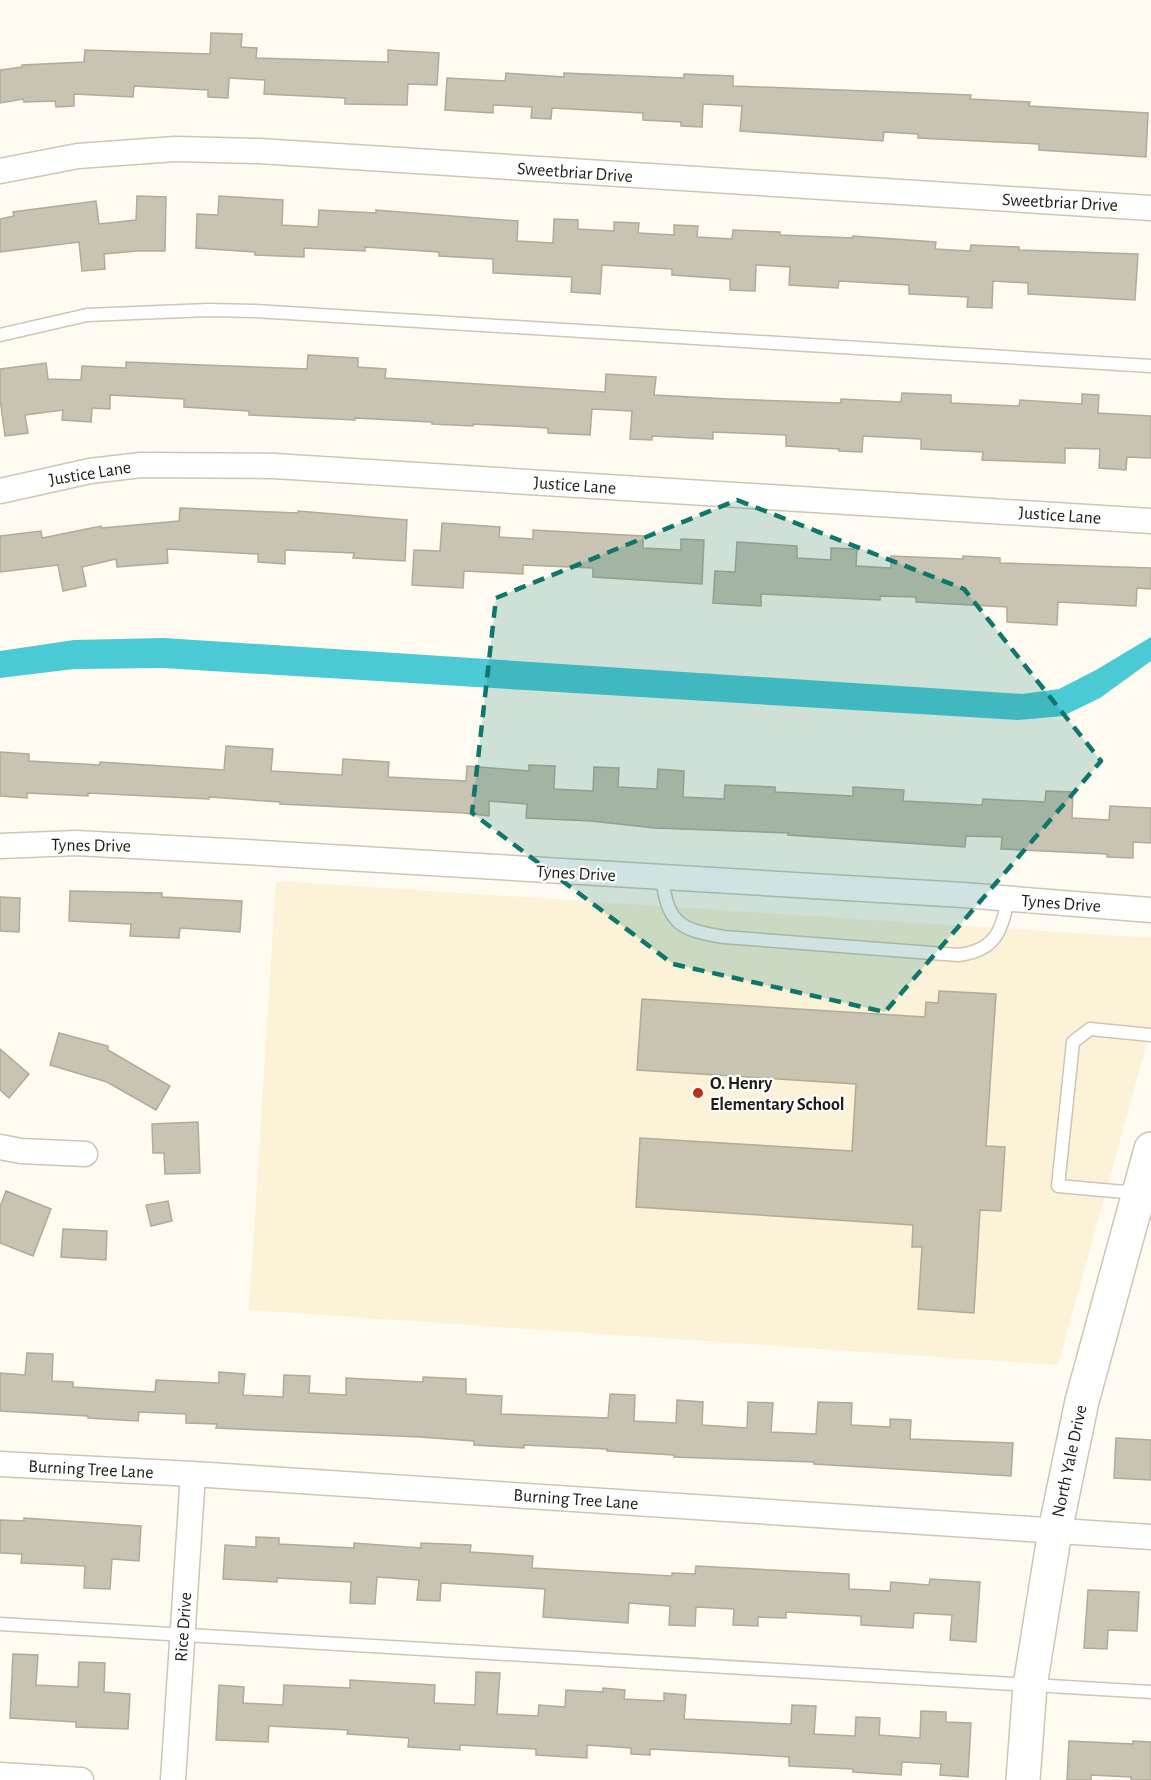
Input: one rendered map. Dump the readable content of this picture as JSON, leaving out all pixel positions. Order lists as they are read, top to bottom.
{
  "streets": {
    "street": [
      "Sweetbriar Drive",
      "Justice Lane",
      "Tynes Drive",
      "North Yale Drive",
      "Burning Tree Lane",
      "Rice Drive"
    ]
  },
  "crossings": [
    ["North Yale Drive", "Burning Tree Lane"],
    ["Burning Tree Lane", "Rice Drive"]
  ],
  "places": ["O. Henry Elementary School"]
}
